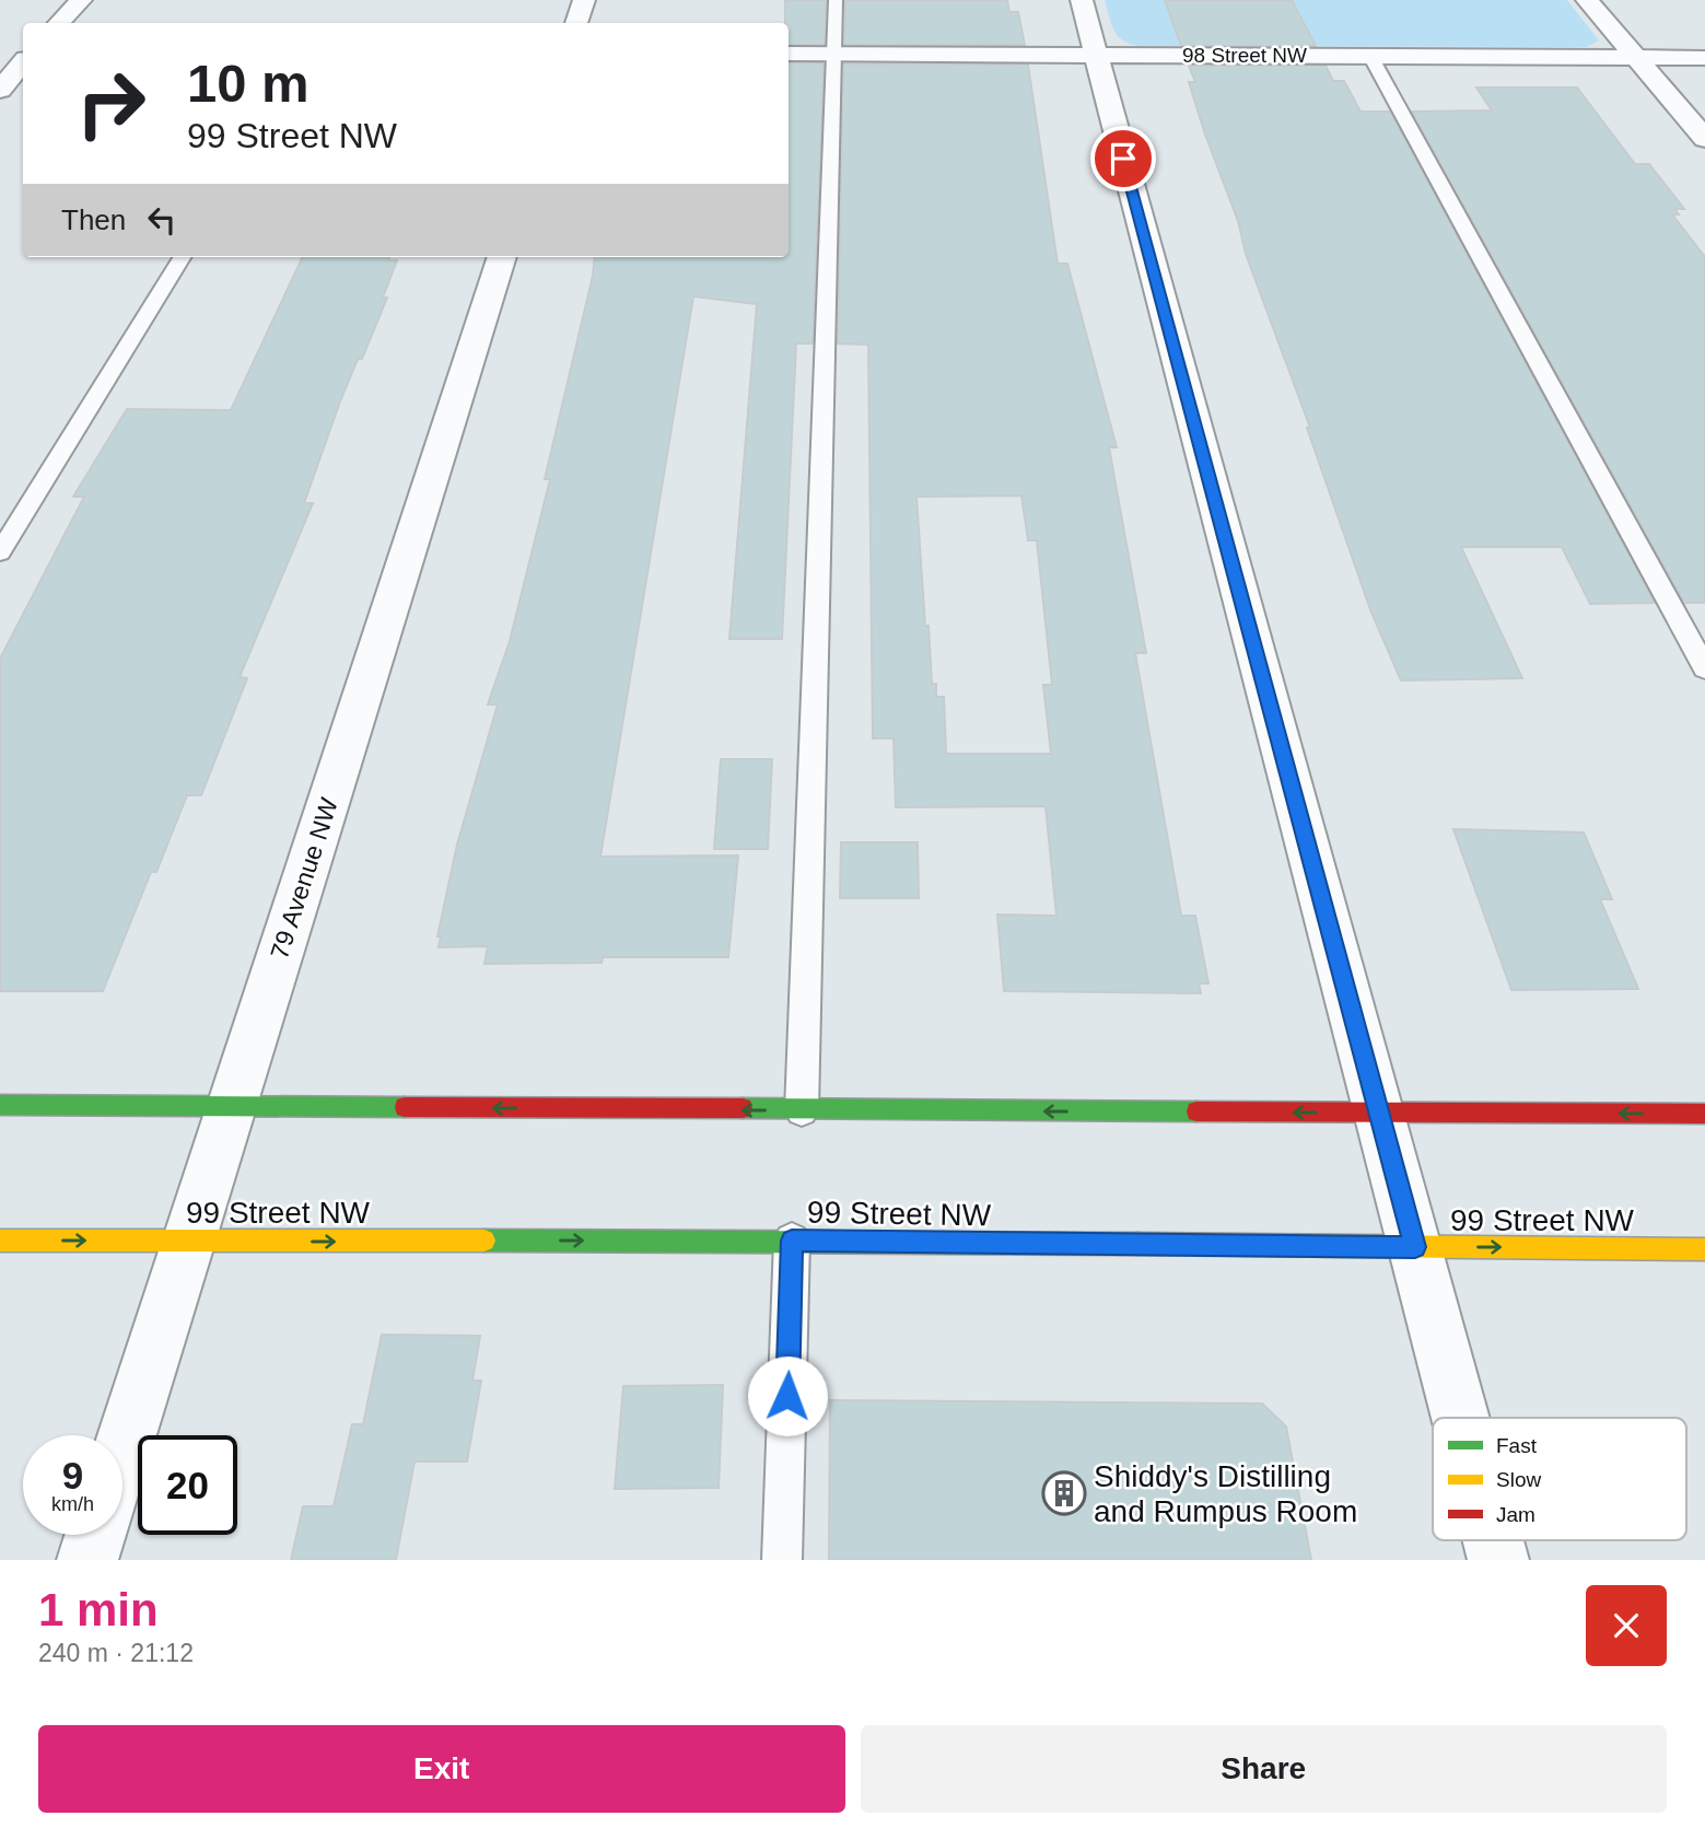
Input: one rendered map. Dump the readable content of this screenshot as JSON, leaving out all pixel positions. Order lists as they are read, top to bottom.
{
  "streets": {
    "main road": ["99 Street NW"],
    "street": ["98 Street NW", "79 Avenue NW"]
  },
  "crossings": [
    ["79 Avenue NW", "99 Street NW"]
  ],
  "places": {
    "building": ["Shiddy's Distilling and Rumpus Room"]
  },
  "legend": ["Fast", "Slow", "Jam"],
  "page": {
    "turn": ["10 m", "99 Street NW"],
    "then": "Then",
    "speed": "9 km/h",
    "limit": "20",
    "heading": ["1 min", "240 m · 21:12"],
    "buttons": ["Exit", "Share"]
  }
}
